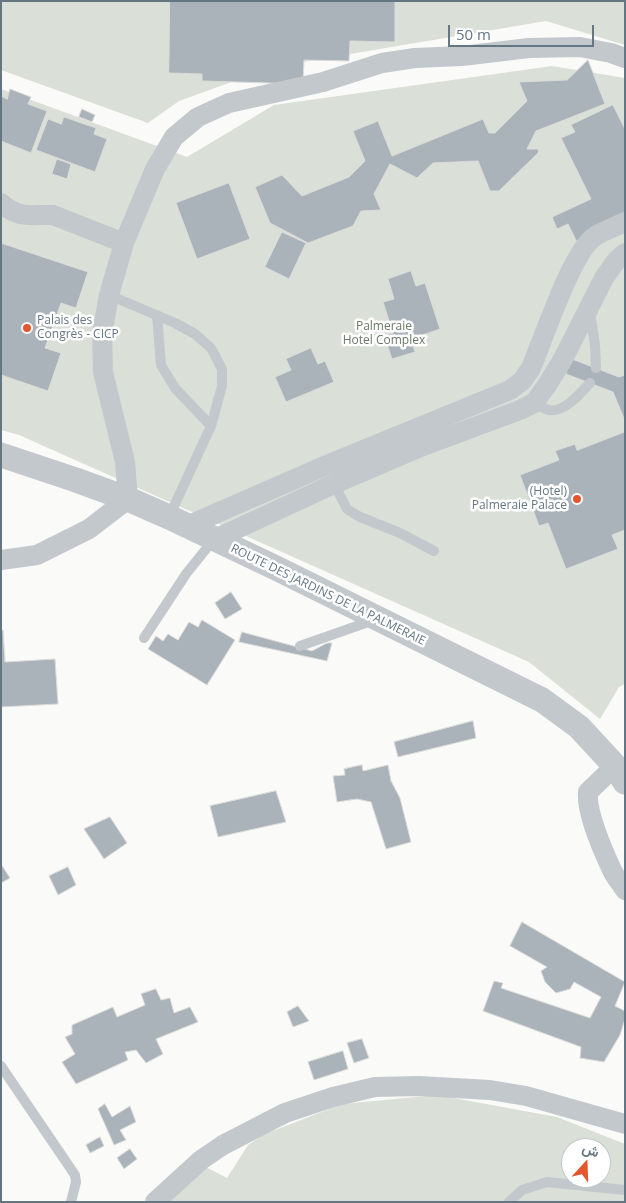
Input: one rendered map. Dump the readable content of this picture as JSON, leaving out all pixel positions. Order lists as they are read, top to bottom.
{
  "streets": {
    "street": ["ROUTE DES JARDINS DE LA PALMERAIE"]
  },
  "parks": ["Palmeraie Hotel Complex"],
  "places": ["Palais des Congrès - CICP", "(Hotel) Palmeraie Palace"],
  "scale_bar": "50 m",
  "north": "top"
}
